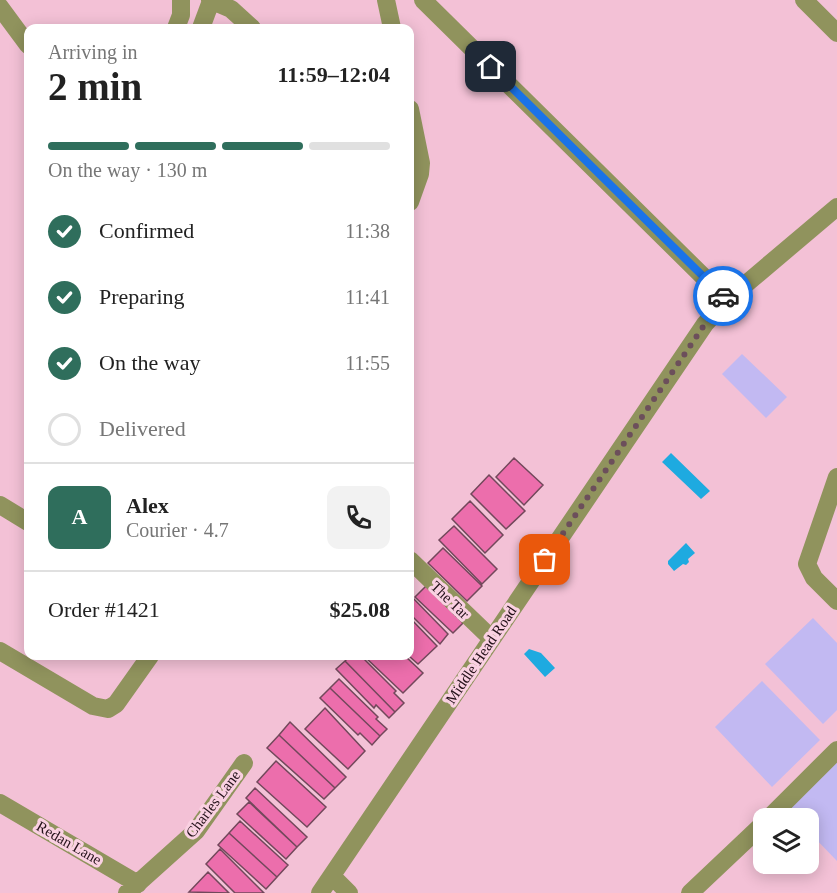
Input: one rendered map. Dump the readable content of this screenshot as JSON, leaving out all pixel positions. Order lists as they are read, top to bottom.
{
  "streets": {
    "street": [
      "The Tar",
      "Middle Head Road",
      "Charles Lane",
      "Redan Lane"
    ]
  },
  "crossings": [
    ["The Tar", "Middle Head Road"],
    ["Charles Lane", "Redan Lane"]
  ],
  "page": {
    "heading": ["2 min", "Arriving in", "11:59–12:04"],
    "panel": [
      "Alex",
      "Courier · 4.7",
      "Order #1421",
      "$25.08"
    ],
    "bar": "On the way · 130 m",
    "list": [
      ["Confirmed", "11:38"],
      ["Preparing", "11:41"],
      ["On the way", "11:55"],
      "Delivered"
    ],
    "round": "A"
  }
}
